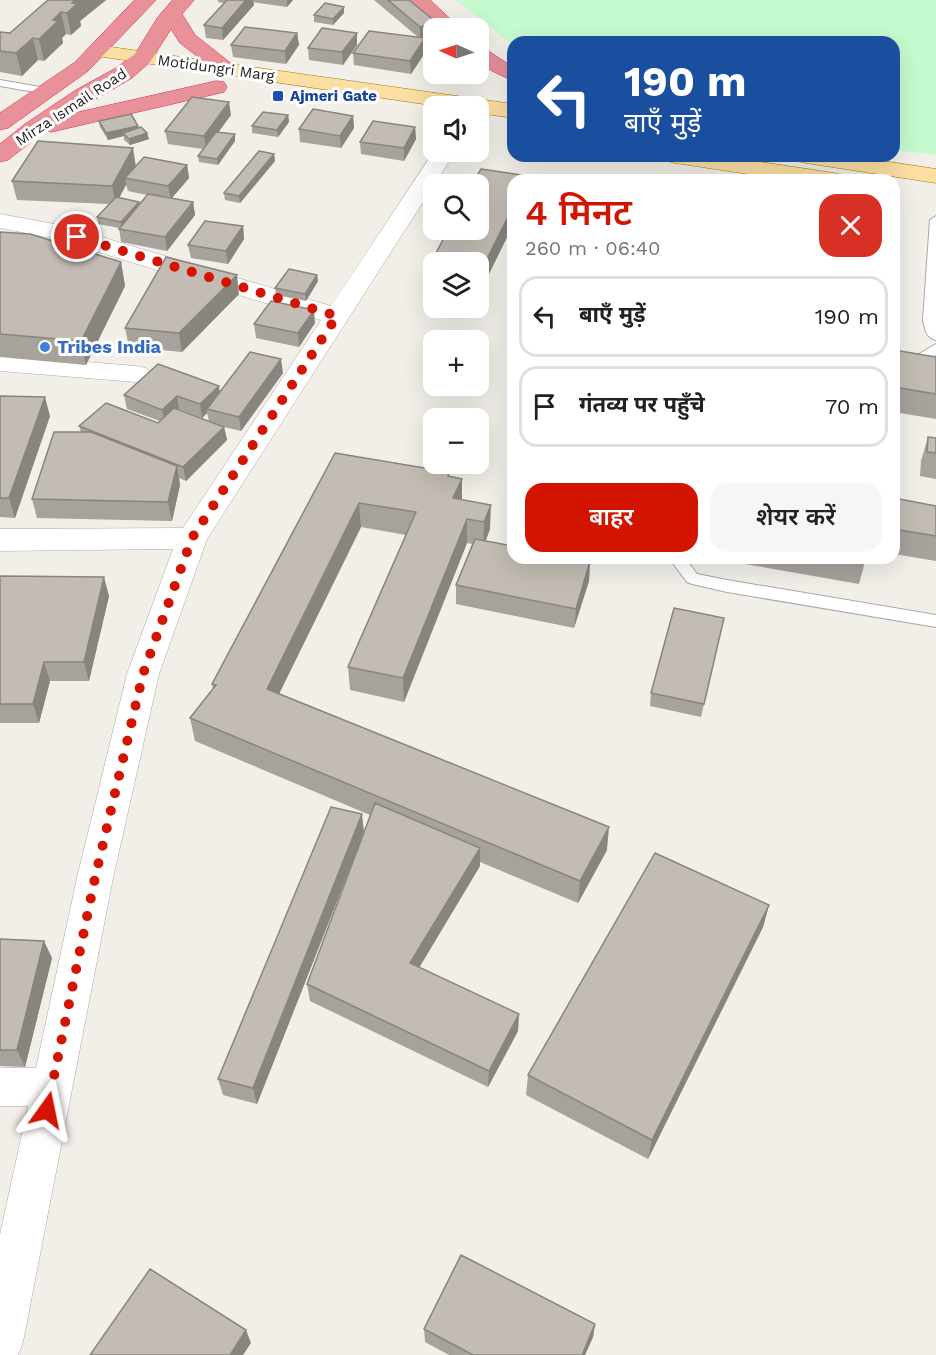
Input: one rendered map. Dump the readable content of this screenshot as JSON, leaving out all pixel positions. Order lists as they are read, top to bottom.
{
  "streets": {
    "highway": ["Mirza Ismail Road"],
    "main road": ["Motidungri Marg"]
  },
  "crossings": [
    ["Motidungri Marg", "Mirza Ismail Road"]
  ],
  "places": {
    "transit": ["Ajmeri Gate"],
    "other": ["Tribes India"]
  },
  "north": "left",
  "page": {
    "map_buttons": ["+", "−"],
    "turn": ["190 m", "बाएँ मुड़ें"],
    "heading": ["4 मिनट", "260 m · 06:40"],
    "list": [
      {
        "name": "बाएँ मुड़ें",
        "value": "190 m"
      },
      {
        "name": "गंतव्य पर पहुँचे",
        "value": "70 m"
      }
    ],
    "buttons": ["बाहर", "शेयर करें"]
  }
}
